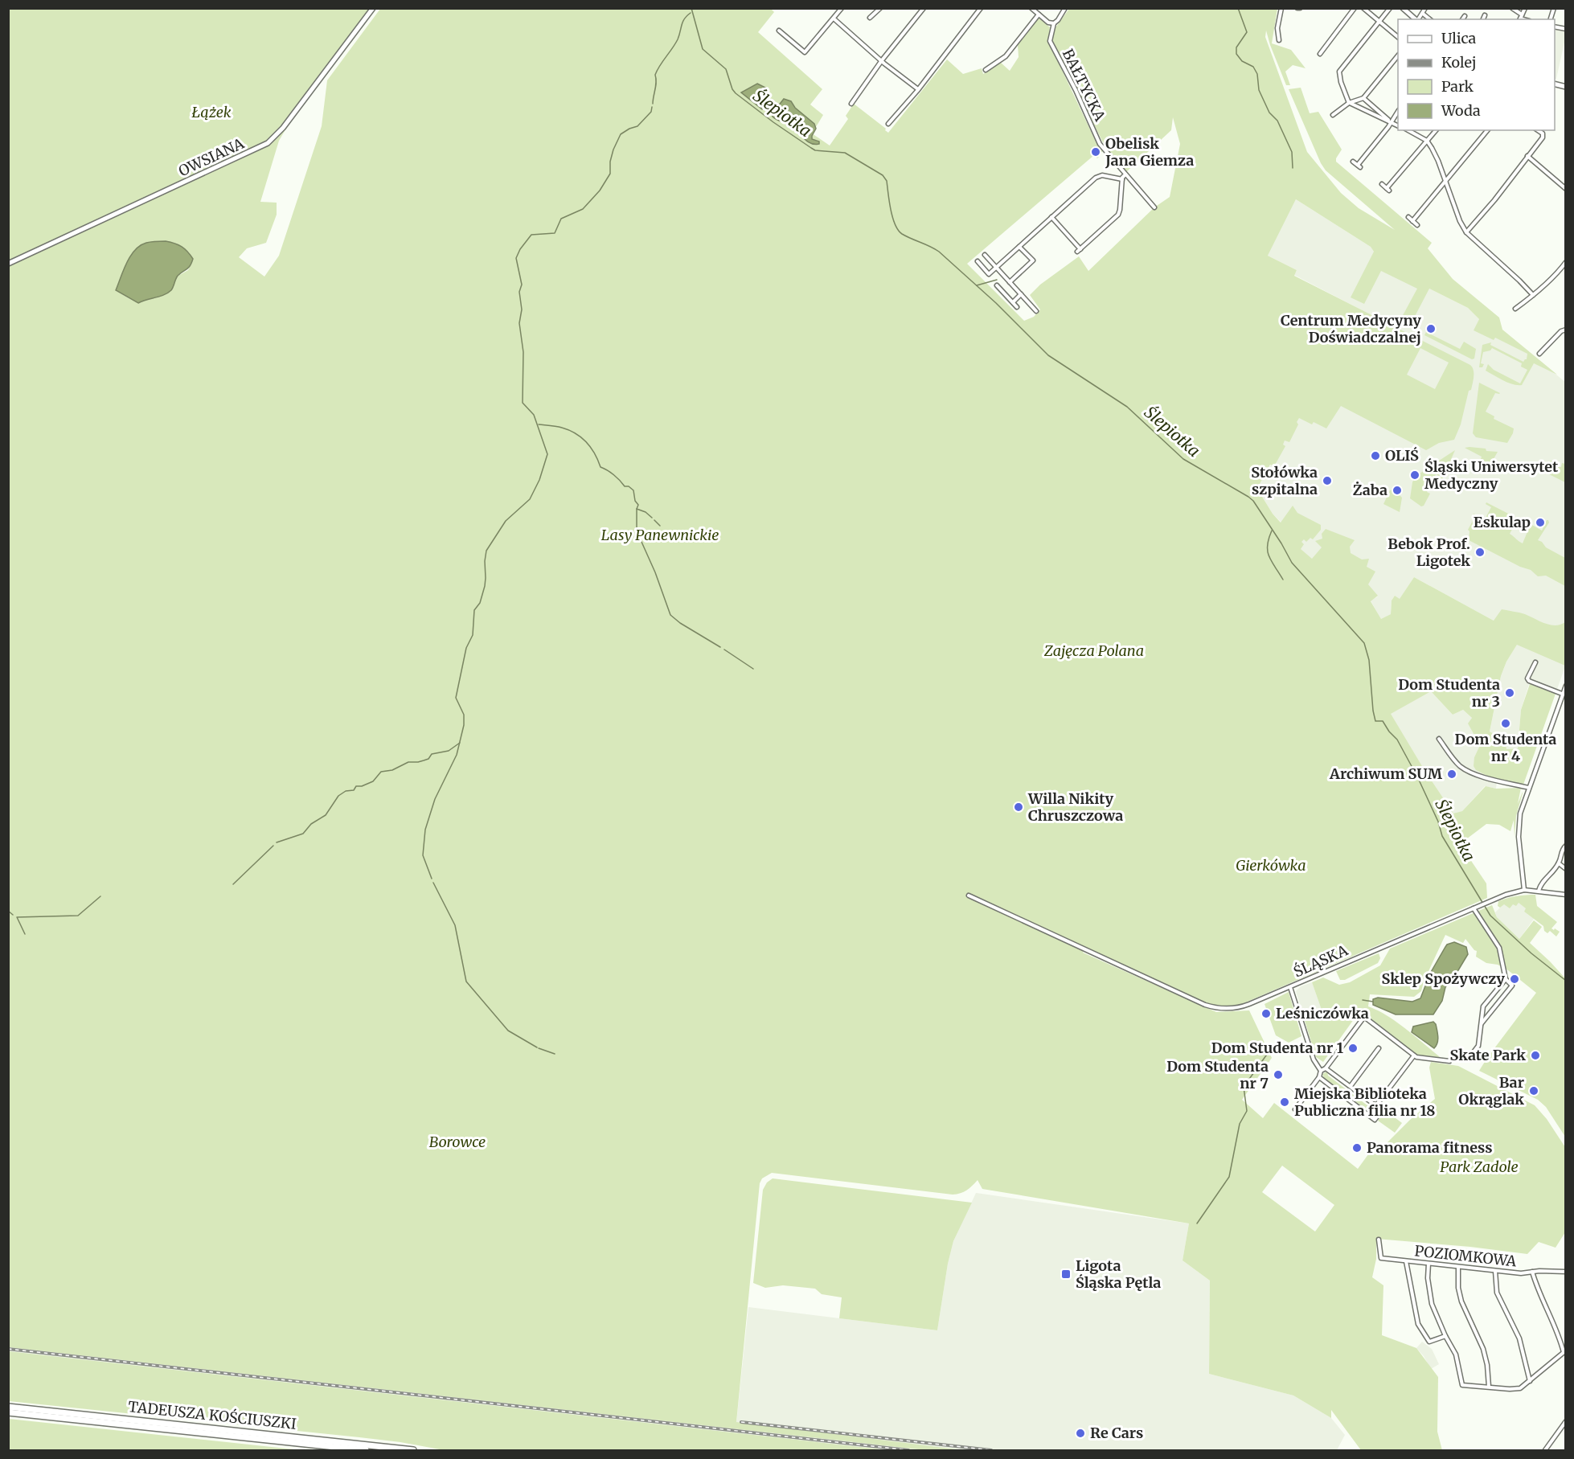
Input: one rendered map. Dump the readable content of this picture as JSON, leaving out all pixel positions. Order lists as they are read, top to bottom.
{
  "streets": {
    "main road": ["TADEUSZA KOŚCIUSZKI"],
    "street": [
      "BAŁTYCKA",
      "OWSIANA",
      "ŚLĄSKA",
      "POZIOMKOWA"
    ]
  },
  "water": ["Ślepiotka"],
  "parks": [
    "Łążek",
    "Lasy Panewnickie",
    "Zajęcza Polana",
    "Gierkówka",
    "Borowce",
    "Park Zadole"
  ],
  "places": {
    "other": [
      "Obelisk Jana Giemza",
      "Centrum Medycyny Doświadczalnej",
      "OLIŚ",
      "Śląski Uniwersytet Medyczny",
      "Stołówka szpitalna",
      "Żaba",
      "Eskulap",
      "Bebok Prof. Ligotek",
      "Dom Studenta nr 3",
      "Dom Studenta nr 4",
      "Archiwum SUM",
      "Willa Nikity Chruszczowa",
      "Sklep Spożywczy",
      "Leśniczówka",
      "Dom Studenta nr 1",
      "Skate Park",
      "Dom Studenta nr 7",
      "Bar Okrąglak",
      "Miejska Biblioteka Publiczna filia nr 18",
      "Panorama fitness",
      "Re Cars"
    ],
    "transit": ["Ligota Śląska Pętla"]
  },
  "legend": [
    "Ulica",
    "Kolej",
    "Park",
    "Woda"
  ]
}
